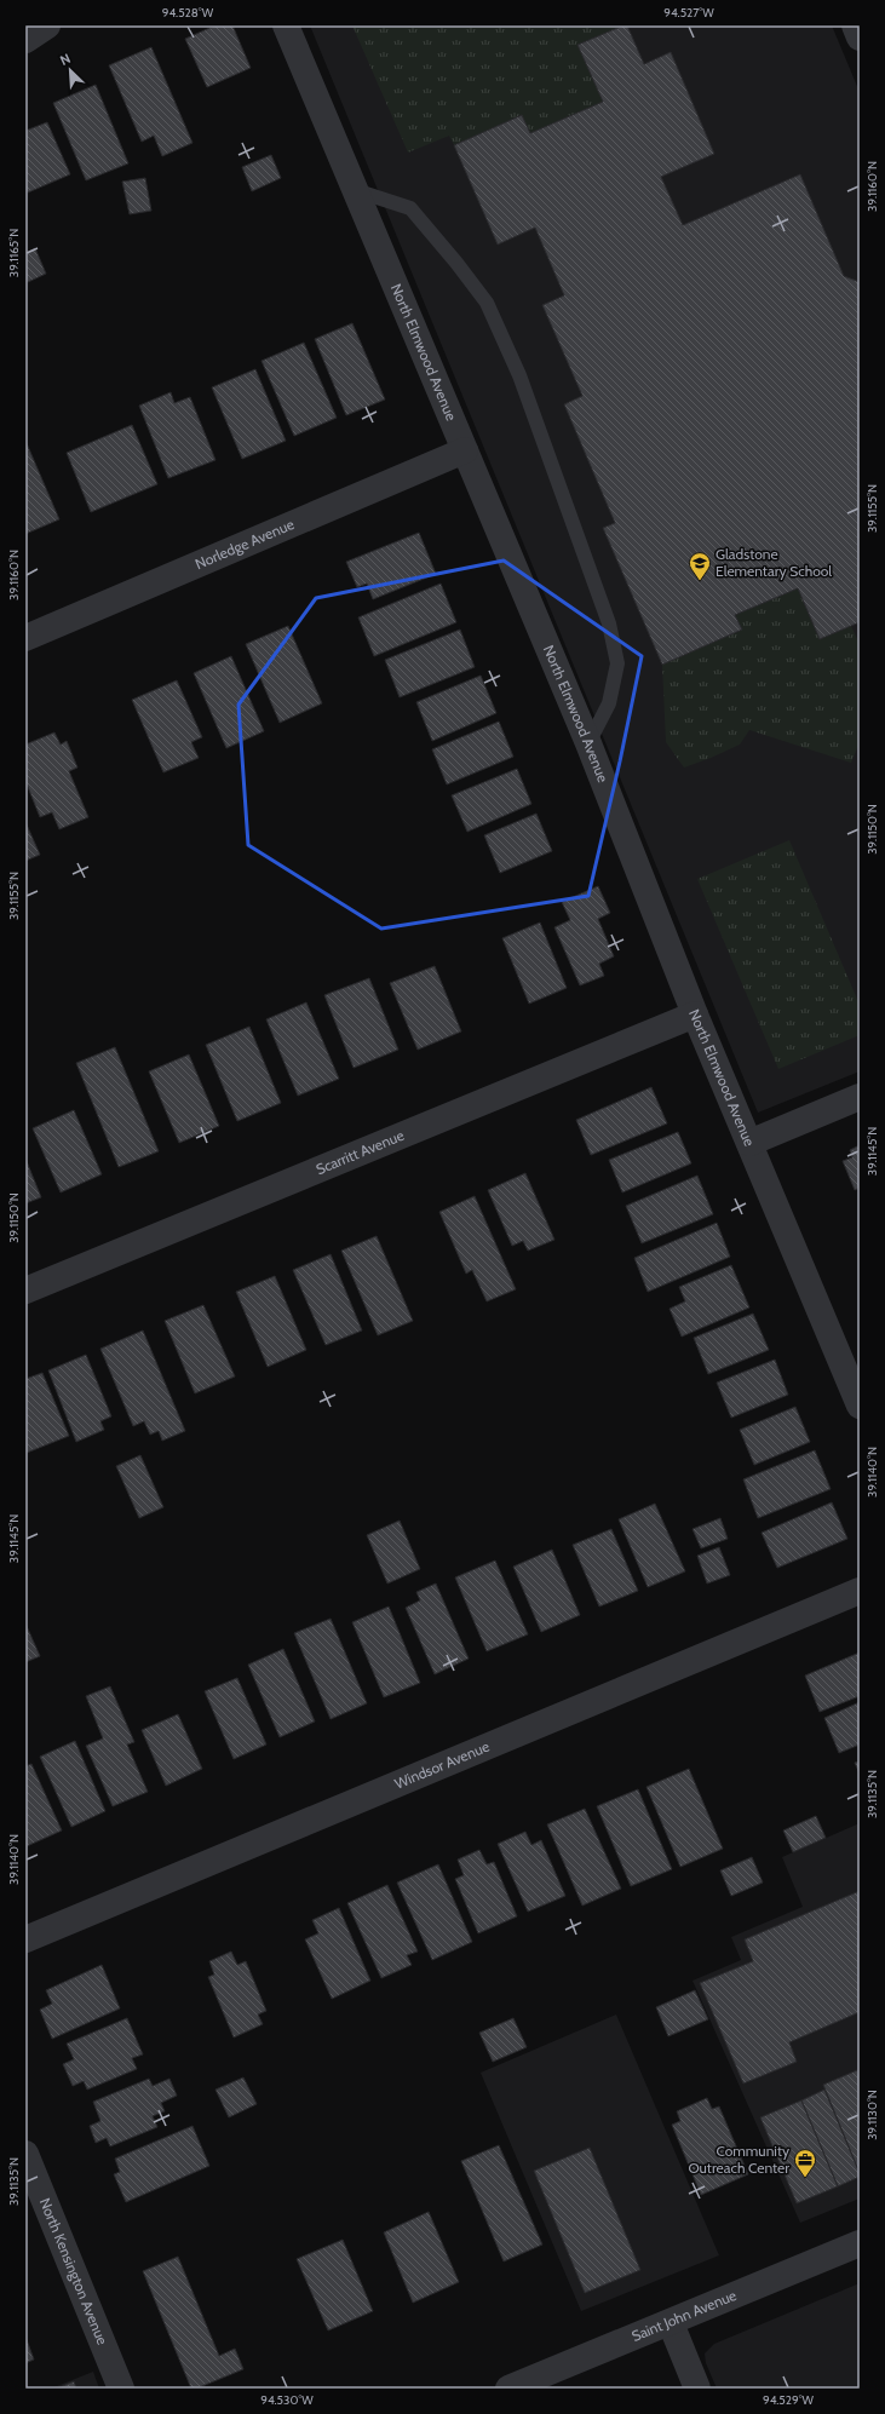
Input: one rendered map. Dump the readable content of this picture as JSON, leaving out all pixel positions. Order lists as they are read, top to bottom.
{
  "streets": {
    "street": [
      "North Elmwood Avenue",
      "Norledge Avenue",
      "Scarritt Avenue",
      "Windsor Avenue",
      "North Kensington Avenue",
      "Saint John Avenue"
    ]
  },
  "crossings": [
    ["North Elmwood Avenue", "Norledge Avenue"],
    ["North Elmwood Avenue", "Scarritt Avenue"]
  ],
  "places": {
    "school or university": ["Gladstone Elementary School"],
    "office": ["Community Outreach Center"]
  },
  "north": "top left",
  "coordinates": [
    "94.528°W",
    "94.527°W",
    "39.1160°N",
    "39.1165°N",
    "39.1155°N",
    "39.1150°N",
    "39.1145°N",
    "39.1140°N",
    "39.1135°N",
    "39.1130°N",
    "94.530°W",
    "94.529°W"
  ]
}
